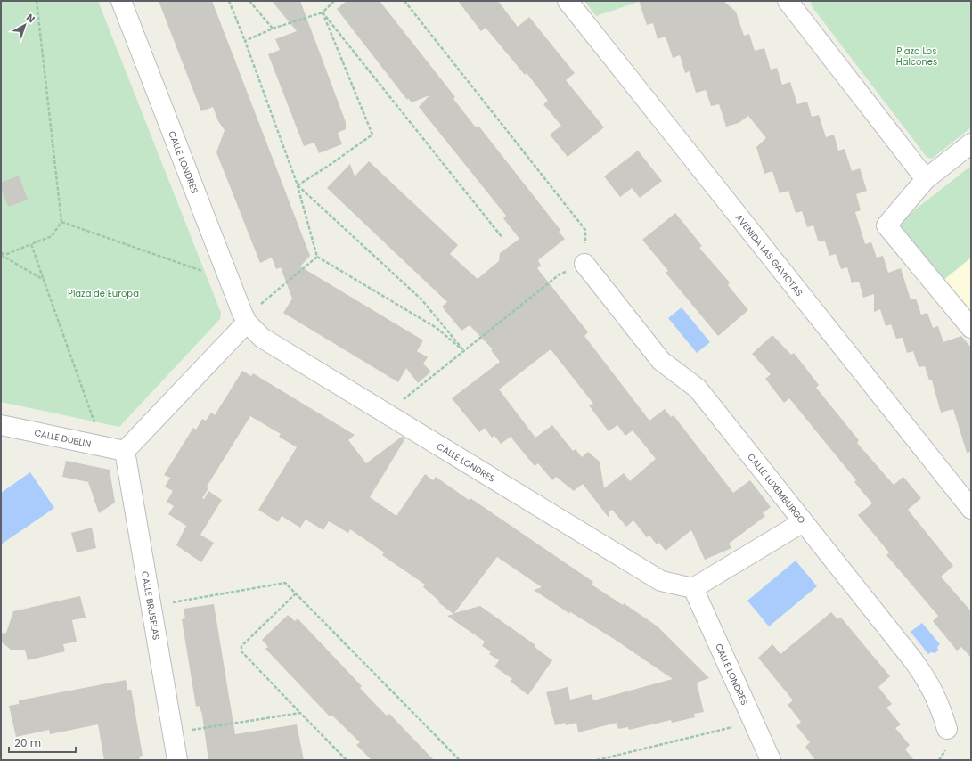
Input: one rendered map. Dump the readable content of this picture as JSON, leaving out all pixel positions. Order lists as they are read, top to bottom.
{
  "streets": {
    "street": [
      "CALLE LONDRES",
      "AVENIDA LAS GAVIOTAS",
      "CALLE DUBLIN",
      "CALLE LUXEMBURGO",
      "CALLE BRUSELAS"
    ]
  },
  "crossings": [
    ["CALLE DUBLIN", "CALLE BRUSELAS"]
  ],
  "parks": ["Plaza Los Halcones", "Plaza de Europa"],
  "scale_bar": "20 m",
  "north": "top right"
}
